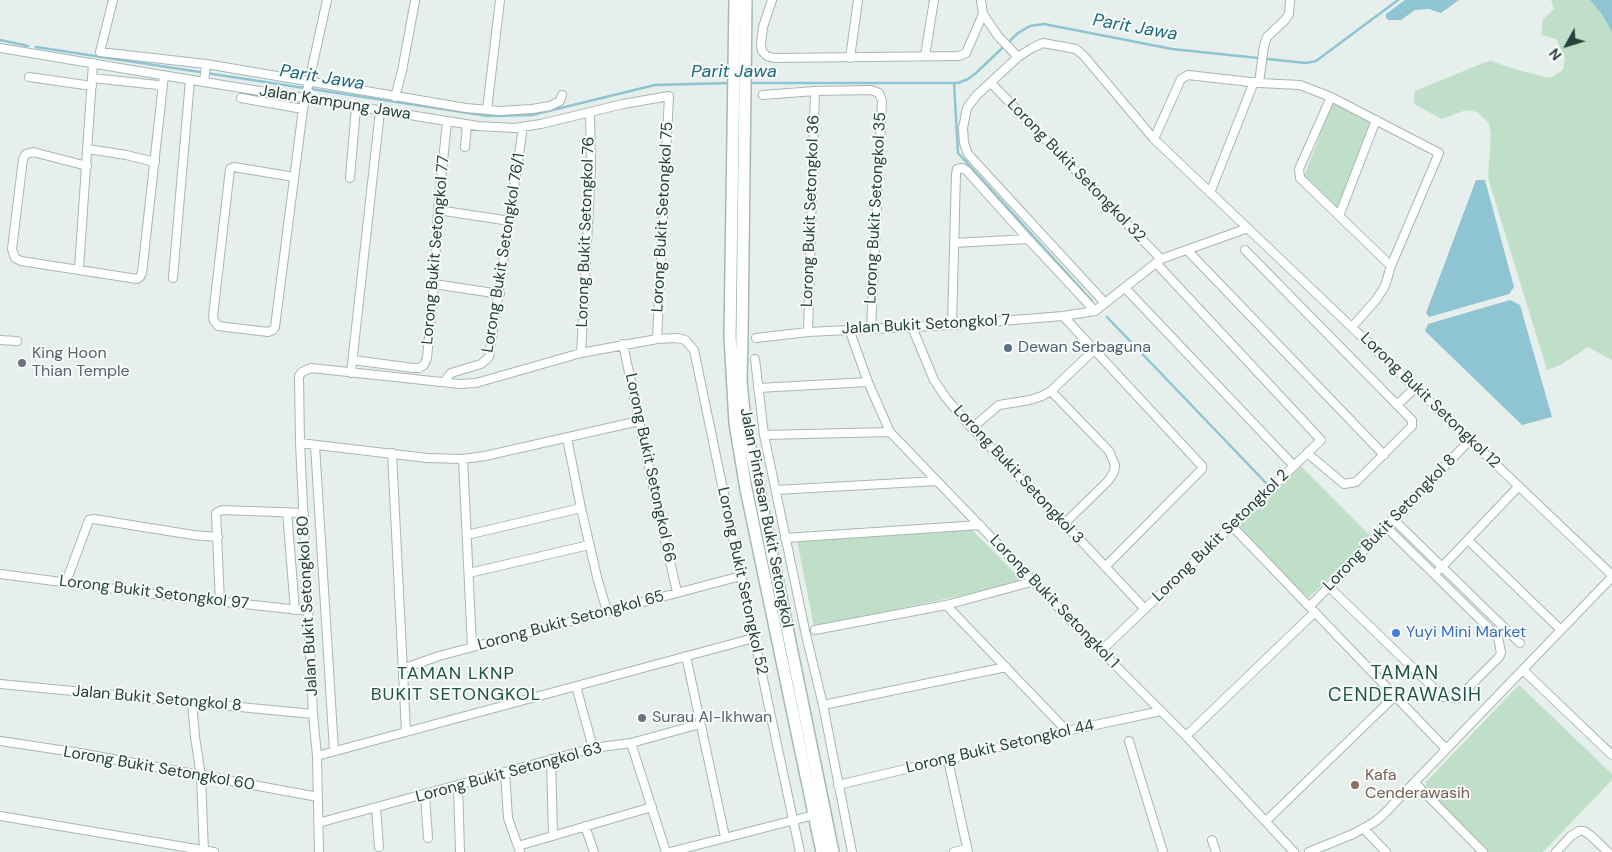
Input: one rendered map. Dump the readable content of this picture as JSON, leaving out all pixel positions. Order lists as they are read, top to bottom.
{
  "streets": {
    "main road": ["Jalan Pintasan Bukit Setongkol"],
    "street": [
      "Jalan Kampung Jawa",
      "Lorong Bukit Setongkol 32",
      "Lorong Bukit Setongkol 35",
      "Lorong Bukit Setongkol 36",
      "Lorong Bukit Setongkol 75",
      "Lorong Bukit Setongkol 76",
      "Lorong Bukit Setongkol 77",
      "Lorong Bukit Setongkol 76/1",
      "Jalan Bukit Setongkol 7",
      "Lorong Bukit Setongkol 12",
      "Lorong Bukit Setongkol 66",
      "Lorong Bukit Setongkol 3",
      "Lorong Bukit Setongkol 8",
      "Lorong Bukit Setongkol 2",
      "Lorong Bukit Setongkol 52",
      "Lorong Bukit Setongkol 97",
      "Lorong Bukit Setongkol 1",
      "Jalan Bukit Setongkol 80",
      "Lorong Bukit Setongkol 65",
      "Jalan Bukit Setongkol 8",
      "Lorong Bukit Setongkol 44",
      "Lorong Bukit Setongkol 60",
      "Lorong Bukit Setongkol 63"
    ]
  },
  "crossings": [
    ["Jalan Kampung Jawa", "Lorong Bukit Setongkol 75"],
    ["Jalan Kampung Jawa", "Lorong Bukit Setongkol 76"],
    ["Jalan Kampung Jawa", "Lorong Bukit Setongkol 77"],
    ["Jalan Kampung Jawa", "Lorong Bukit Setongkol 76/1"],
    ["Lorong Bukit Setongkol 32", "Lorong Bukit Setongkol 12"],
    ["Lorong Bukit Setongkol 35", "Lorong Bukit Setongkol 36"],
    ["Lorong Bukit Setongkol 35", "Jalan Bukit Setongkol 7"],
    ["Lorong Bukit Setongkol 36", "Jalan Bukit Setongkol 7"],
    ["Lorong Bukit Setongkol 75", "Lorong Bukit Setongkol 52"],
    ["Jalan Bukit Setongkol 7", "Lorong Bukit Setongkol 3"],
    ["Jalan Bukit Setongkol 7", "Lorong Bukit Setongkol 1"],
    ["Lorong Bukit Setongkol 12", "Lorong Bukit Setongkol 8"],
    ["Lorong Bukit Setongkol 66", "Lorong Bukit Setongkol 65"],
    ["Lorong Bukit Setongkol 3", "Lorong Bukit Setongkol 2"],
    ["Lorong Bukit Setongkol 8", "Lorong Bukit Setongkol 1"],
    ["Lorong Bukit Setongkol 2", "Lorong Bukit Setongkol 1"],
    ["Lorong Bukit Setongkol 52", "Lorong Bukit Setongkol 65"],
    ["Lorong Bukit Setongkol 97", "Jalan Bukit Setongkol 80"],
    ["Lorong Bukit Setongkol 1", "Lorong Bukit Setongkol 44"],
    ["Jalan Bukit Setongkol 80", "Jalan Bukit Setongkol 8"],
    ["Jalan Bukit Setongkol 80", "Lorong Bukit Setongkol 60"],
    ["Jalan Bukit Setongkol 80", "Lorong Bukit Setongkol 63"]
  ],
  "districts": ["TAMAN LKNP BUKIT SETONGKOL", "TAMAN CENDERAWASIH"],
  "water": ["Parit Jawa"],
  "places": [
    "Dewan Serbaguna",
    "King Hoon Thian Temple",
    "Yuyi Mini Market",
    "Surau Al-Ikhwan",
    "Kafa Cenderawasih"
  ],
  "north": "bottom left"
}
